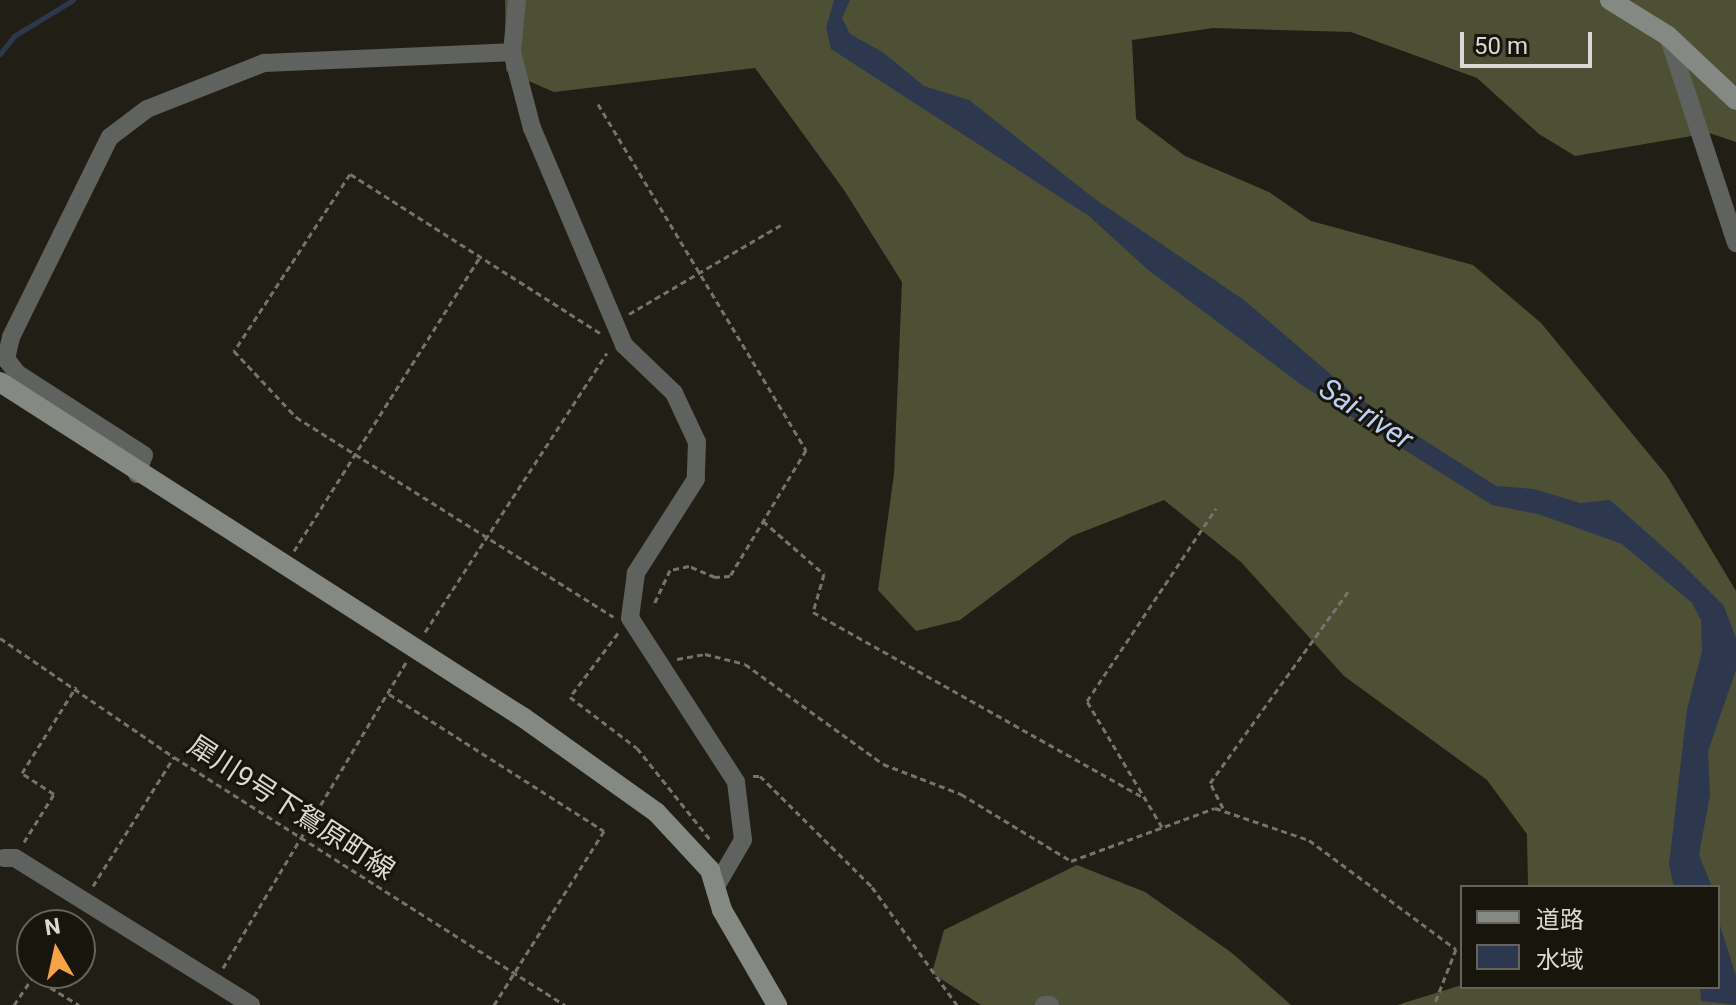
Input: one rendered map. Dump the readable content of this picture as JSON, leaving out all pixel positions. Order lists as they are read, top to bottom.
{
  "streets": {
    "path": ["犀川9号下鴛原町線"]
  },
  "water": ["Sai-river"],
  "legend": ["道路", "水域"],
  "scale_bar": "50 m",
  "north": "top"
}
